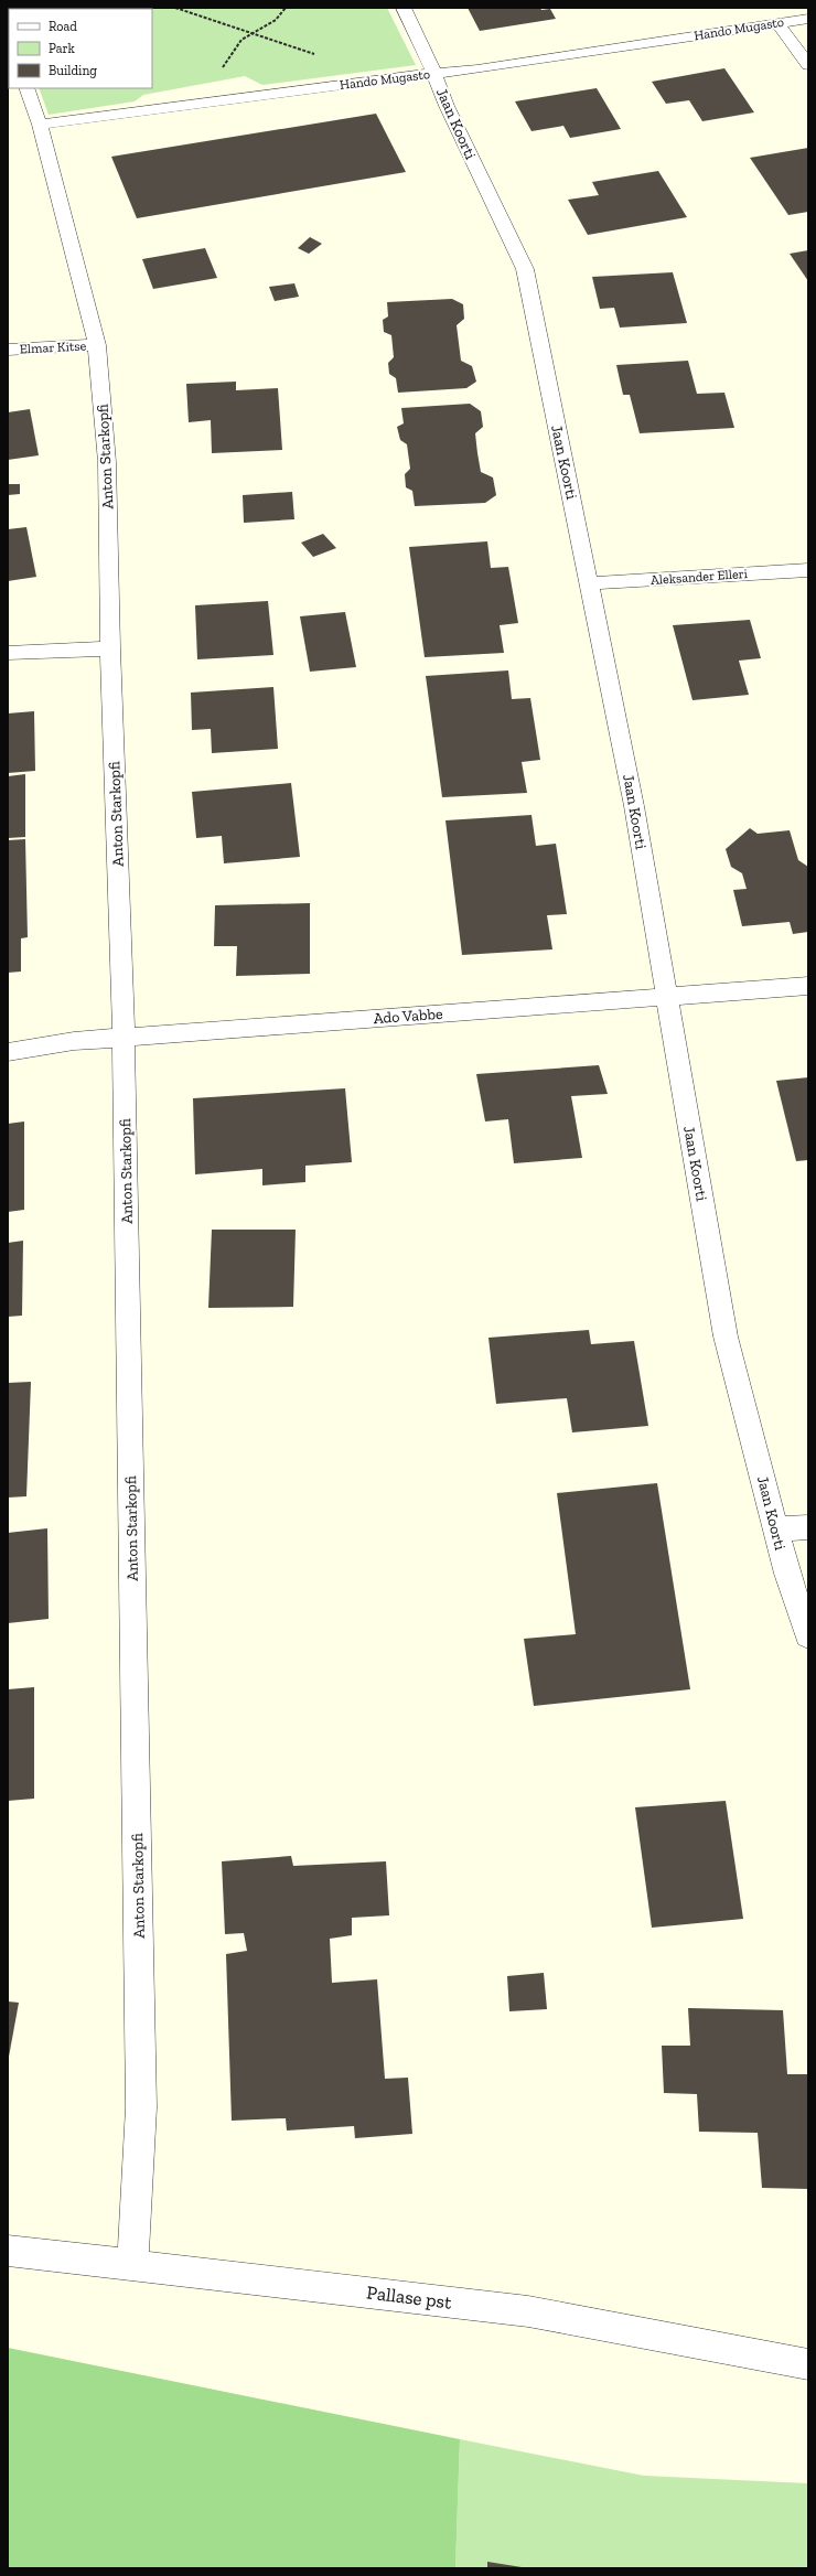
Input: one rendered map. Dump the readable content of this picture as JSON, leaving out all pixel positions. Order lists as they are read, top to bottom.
{
  "streets": {
    "street": [
      "Hando Mugasto",
      "Jaan Koorti",
      "Elmar Kitse",
      "Anton Starkopfi",
      "Aleksander Elleri",
      "Ado Vabbe",
      "Pallase pst"
    ]
  },
  "crossings": [
    ["Hando Mugasto", "Jaan Koorti"],
    ["Hando Mugasto", "Anton Starkopfi"],
    ["Jaan Koorti", "Aleksander Elleri"],
    ["Jaan Koorti", "Ado Vabbe"],
    ["Elmar Kitse", "Anton Starkopfi"],
    ["Anton Starkopfi", "Ado Vabbe"],
    ["Anton Starkopfi", "Pallase pst"]
  ],
  "legend": ["Road", "Park", "Building"]
}
